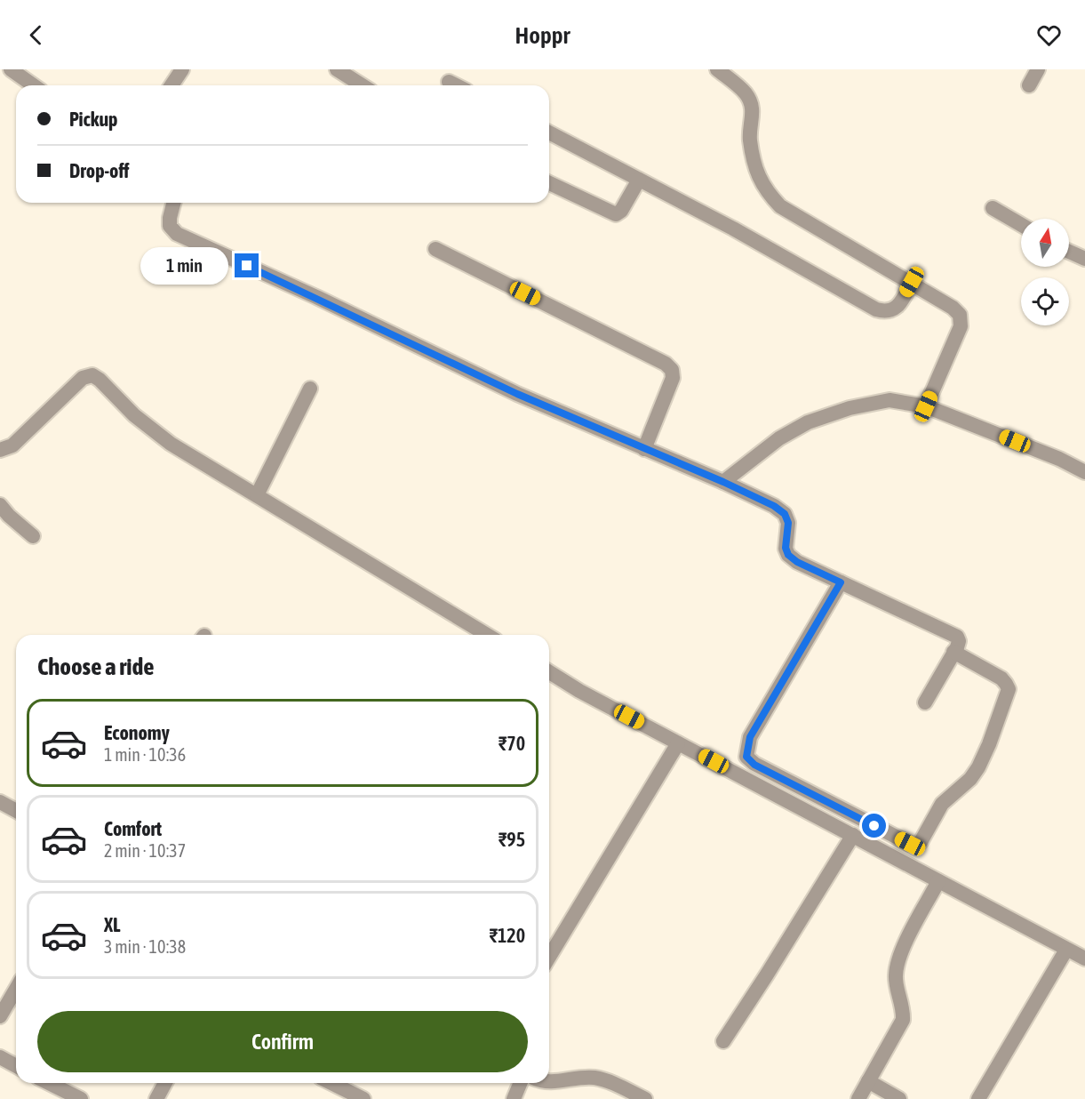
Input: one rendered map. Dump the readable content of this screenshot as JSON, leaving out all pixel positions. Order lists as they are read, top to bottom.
{
  "north": "top",
  "page": {
    "header": "Hoppr",
    "banner": ["Pickup", "Drop-off"],
    "bubble": "1 min",
    "heading": "Choose a ride",
    "list": [
      {
        "name": "Economy",
        "note": "1 min · 10:36",
        "value": "₹70"
      },
      {
        "name": "Comfort",
        "note": "2 min · 10:37",
        "value": "₹95"
      },
      {
        "name": "XL",
        "note": "3 min · 10:38",
        "value": "₹120"
      }
    ],
    "buttons": "Confirm"
  }
}
